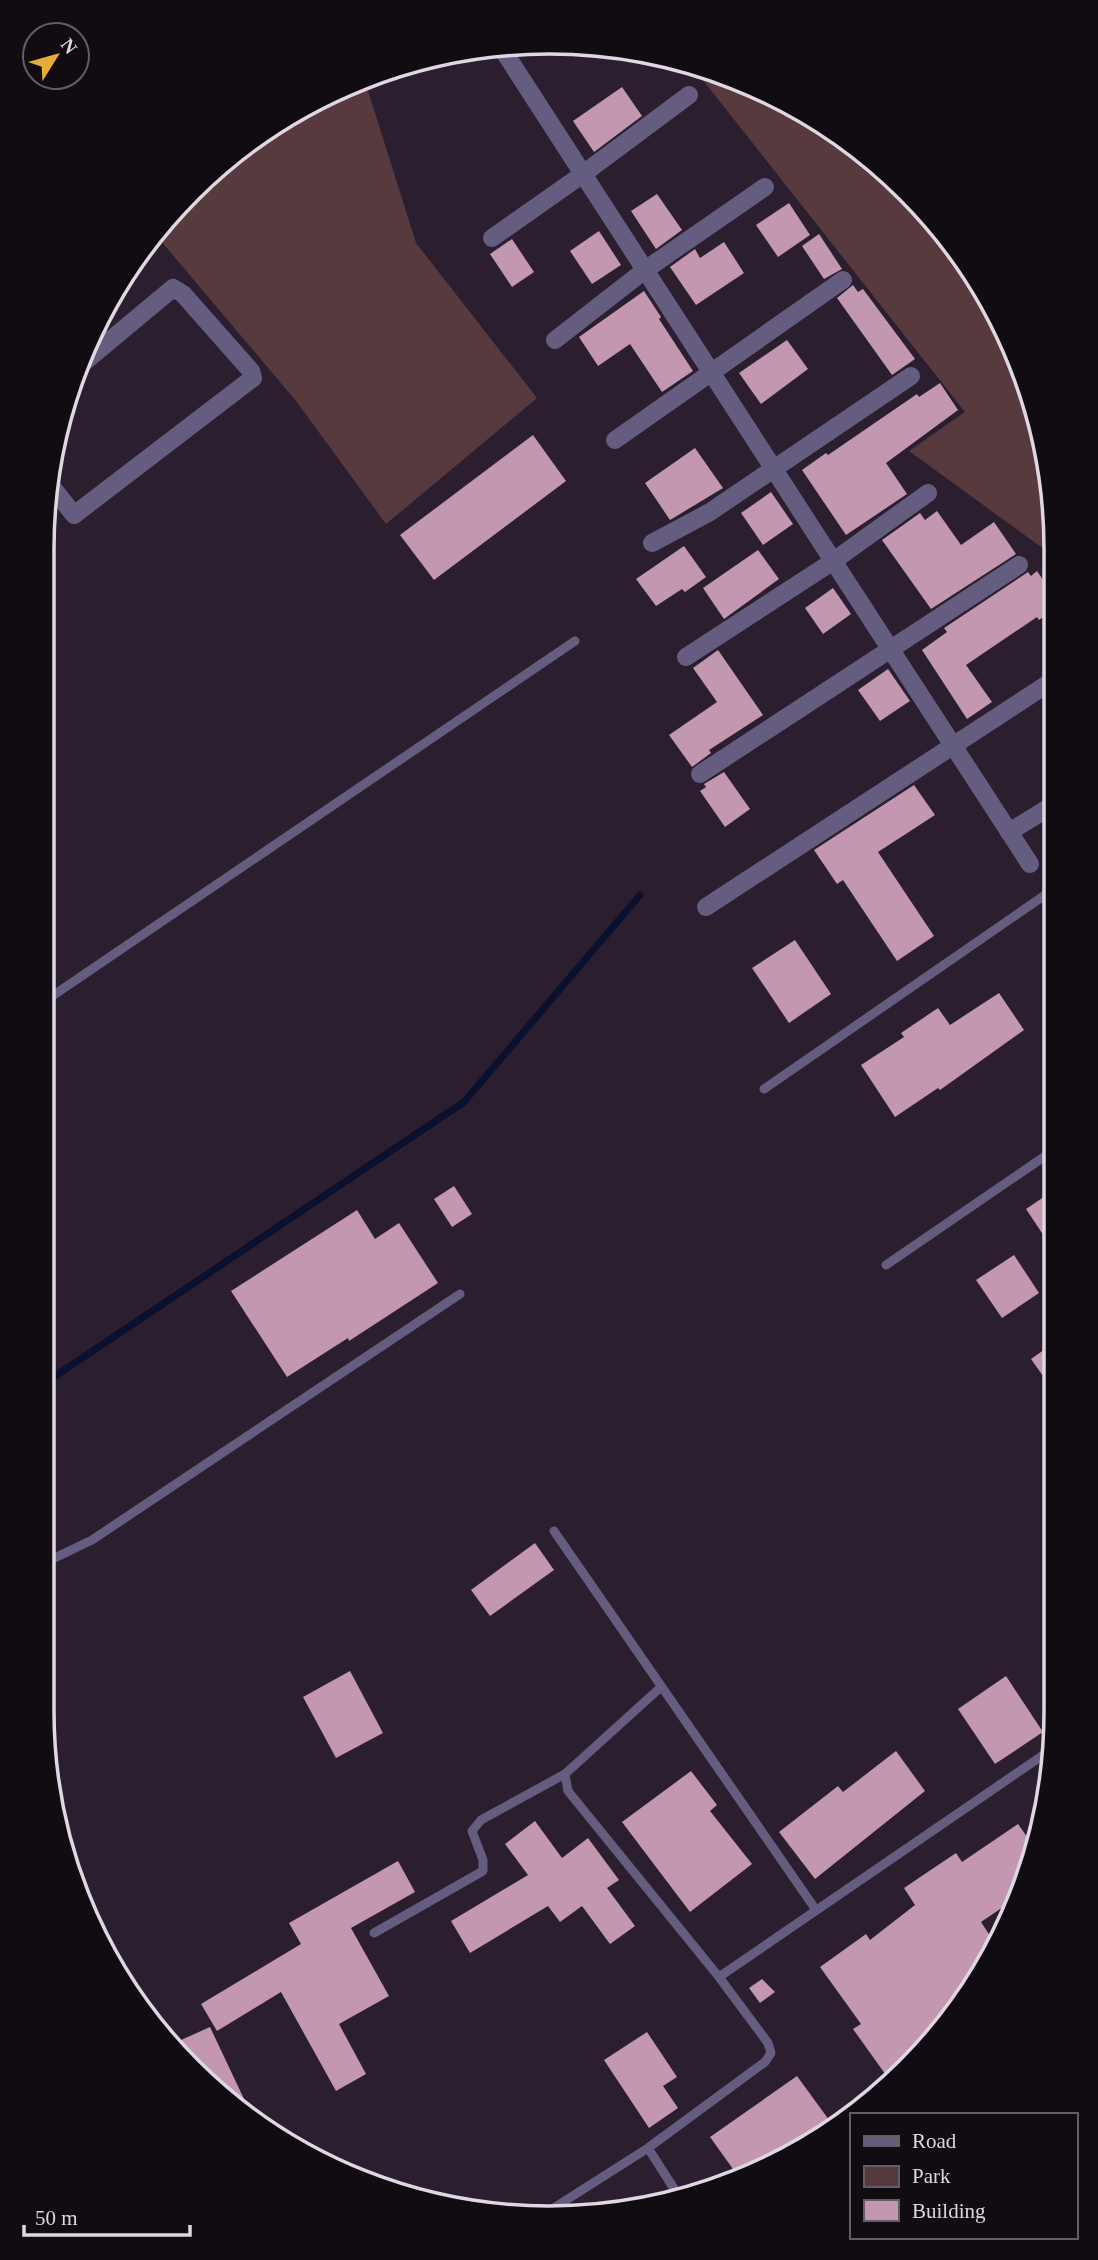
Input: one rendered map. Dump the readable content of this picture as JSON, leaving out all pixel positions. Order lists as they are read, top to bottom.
{
  "legend": ["Road", "Park", "Building"],
  "scale_bar": "50 m",
  "north": "top right"
}
